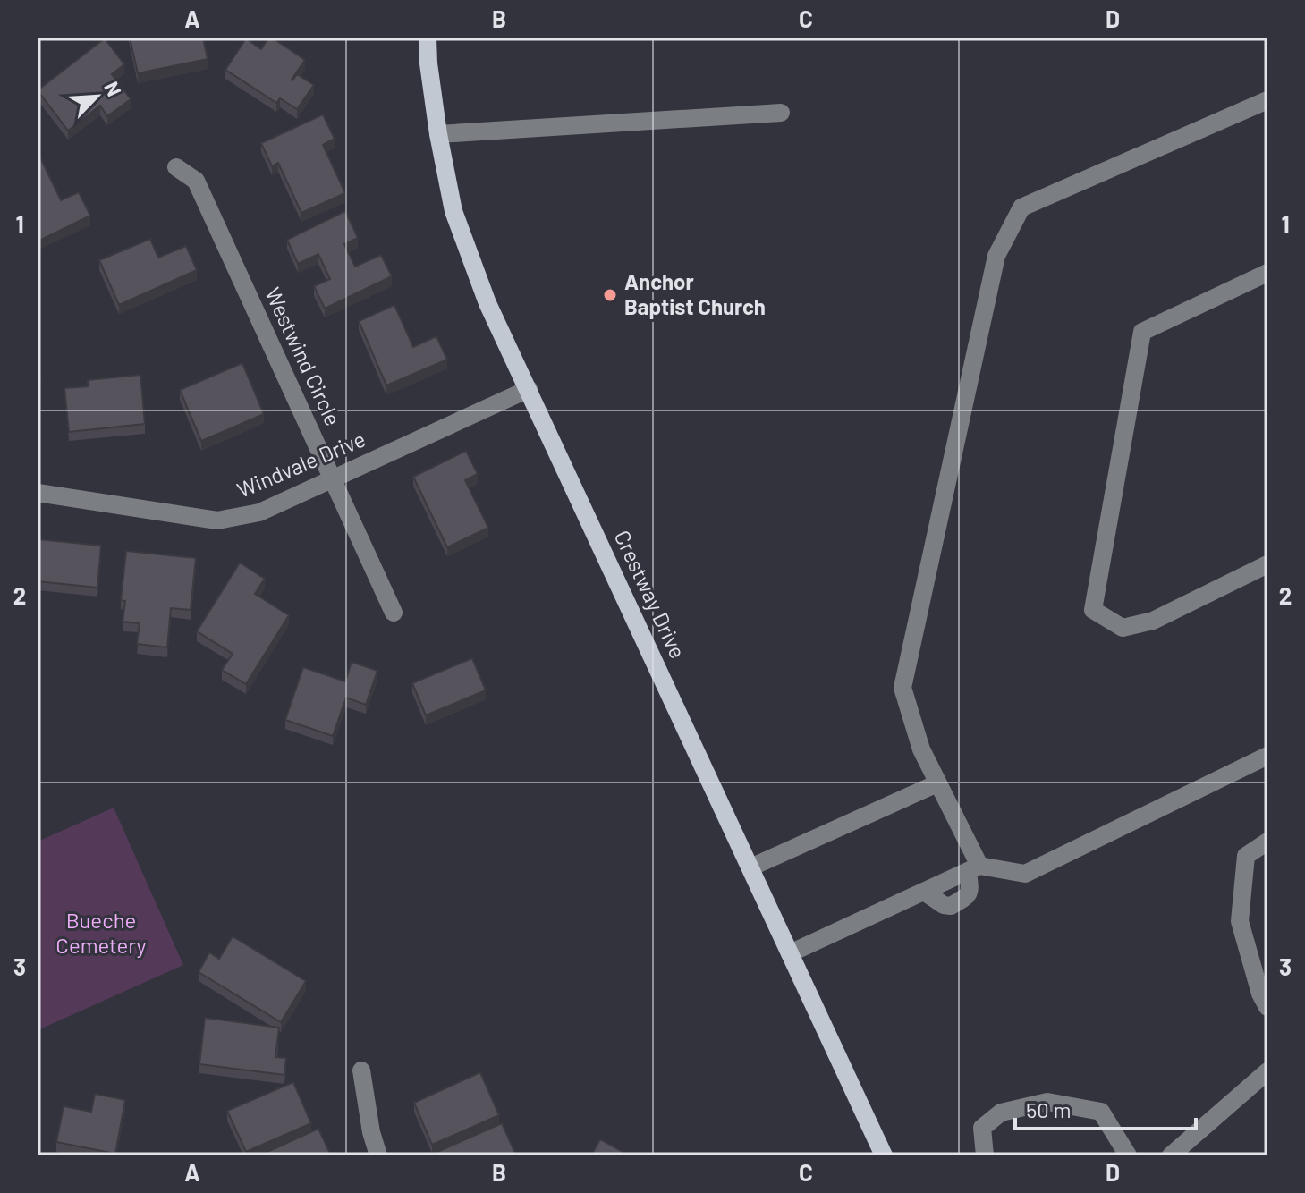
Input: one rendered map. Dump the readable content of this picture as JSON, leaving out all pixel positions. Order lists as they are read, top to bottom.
{
  "streets": {
    "main road": ["Crestway Drive"],
    "street": ["Westwind Circle", "Windvale Drive"]
  },
  "crossings": [
    ["Westwind Circle", "Windvale Drive"],
    ["Windvale Drive", "Crestway Drive"]
  ],
  "parks": ["Bueche Cemetery"],
  "places": ["Anchor Baptist Church"],
  "scale_bar": "50 m",
  "north": "top right",
  "grid": {
    "columns": [
      "A",
      "B",
      "C",
      "D"
    ],
    "rows": ["1", "2", "3"]
  }
}
